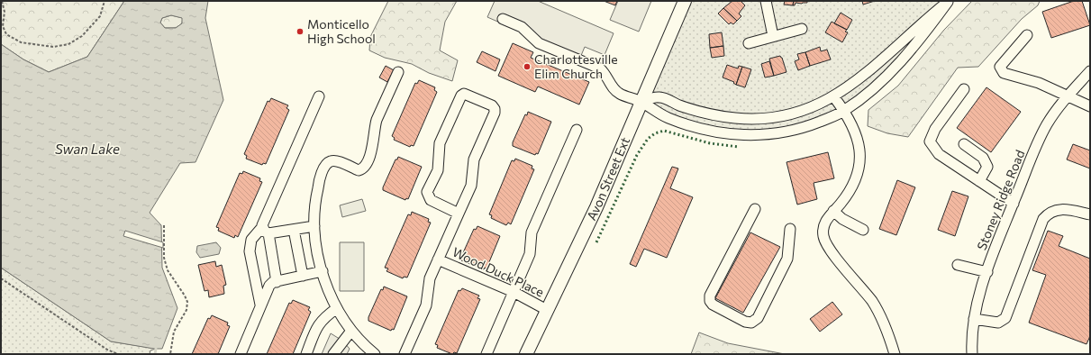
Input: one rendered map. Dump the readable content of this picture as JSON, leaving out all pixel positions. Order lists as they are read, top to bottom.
{
  "streets": {
    "main road": ["Avon Street Ext"],
    "street": ["Stoney Ridge Road", "Wood Duck Place"]
  },
  "crossings": [
    ["Avon Street Ext", "Wood Duck Place"]
  ],
  "water": ["Swan Lake"],
  "places": ["Monticello High School", "Charlottesville Elim Church"]
}
